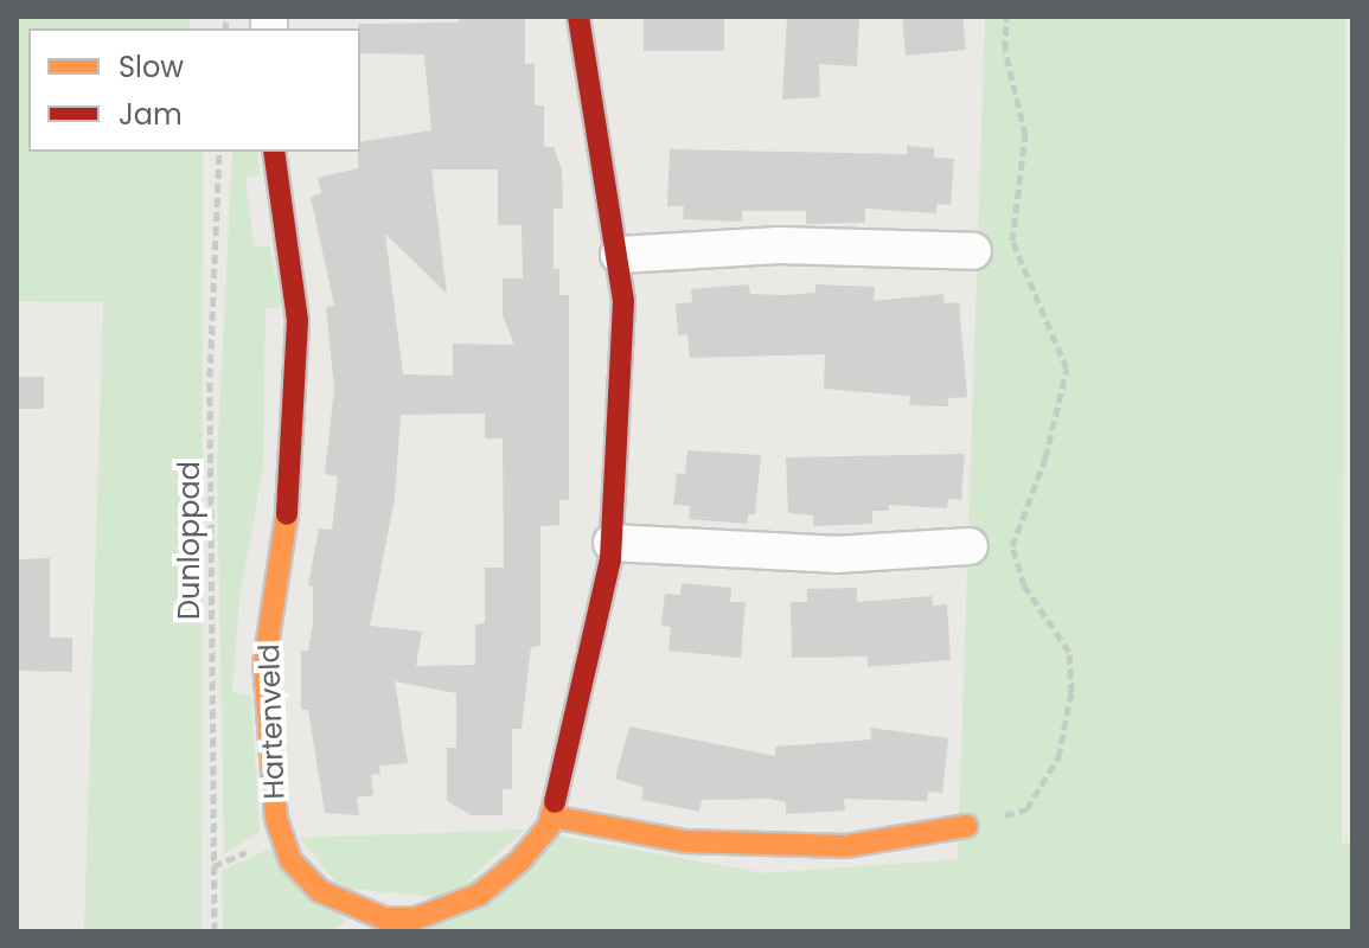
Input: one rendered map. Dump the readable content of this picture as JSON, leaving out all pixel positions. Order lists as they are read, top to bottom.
{
  "streets": {
    "street": ["Hartenveld"],
    "path": ["Dunloppad"]
  },
  "legend": ["Slow", "Jam"]
}
